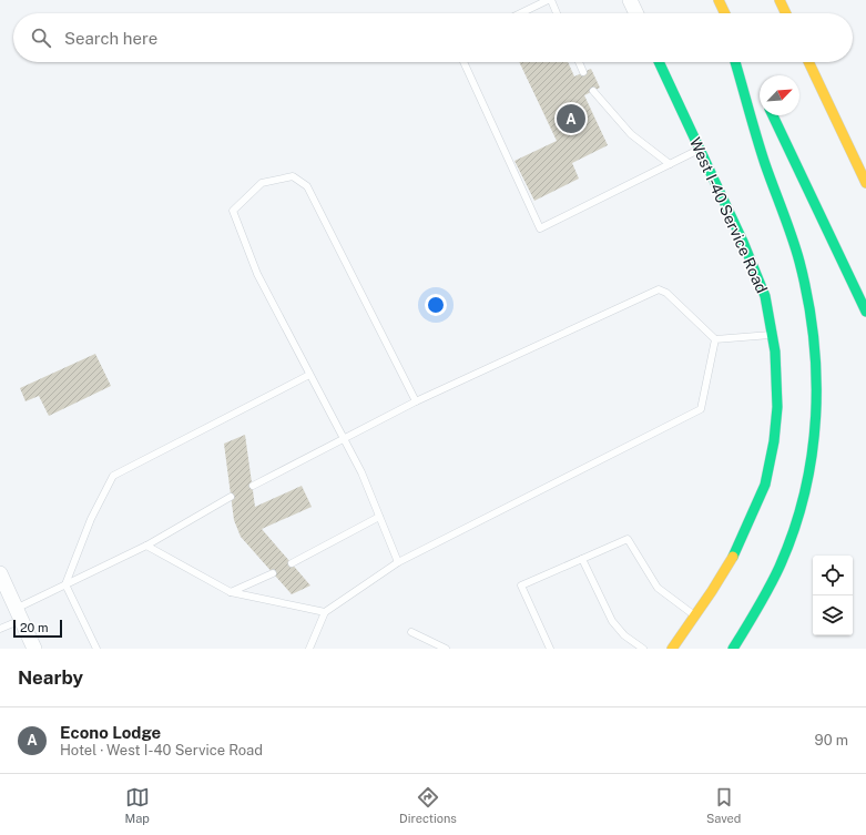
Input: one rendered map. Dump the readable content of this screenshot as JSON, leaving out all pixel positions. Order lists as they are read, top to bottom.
{
  "streets": {
    "main road": ["West I-40 Service Road"]
  },
  "scale_bar": "20 m",
  "north": "top right",
  "page": {
    "search": "Search here",
    "pins": "A",
    "scale": "20 m",
    "heading": "Nearby",
    "list": [
      {
        "mark": "A",
        "name": "Econo Lodge",
        "note": "Hotel · West I-40 Service Road",
        "value": "90 m"
      }
    ],
    "nav": ["Map", "Directions", "Saved"]
  }
}
